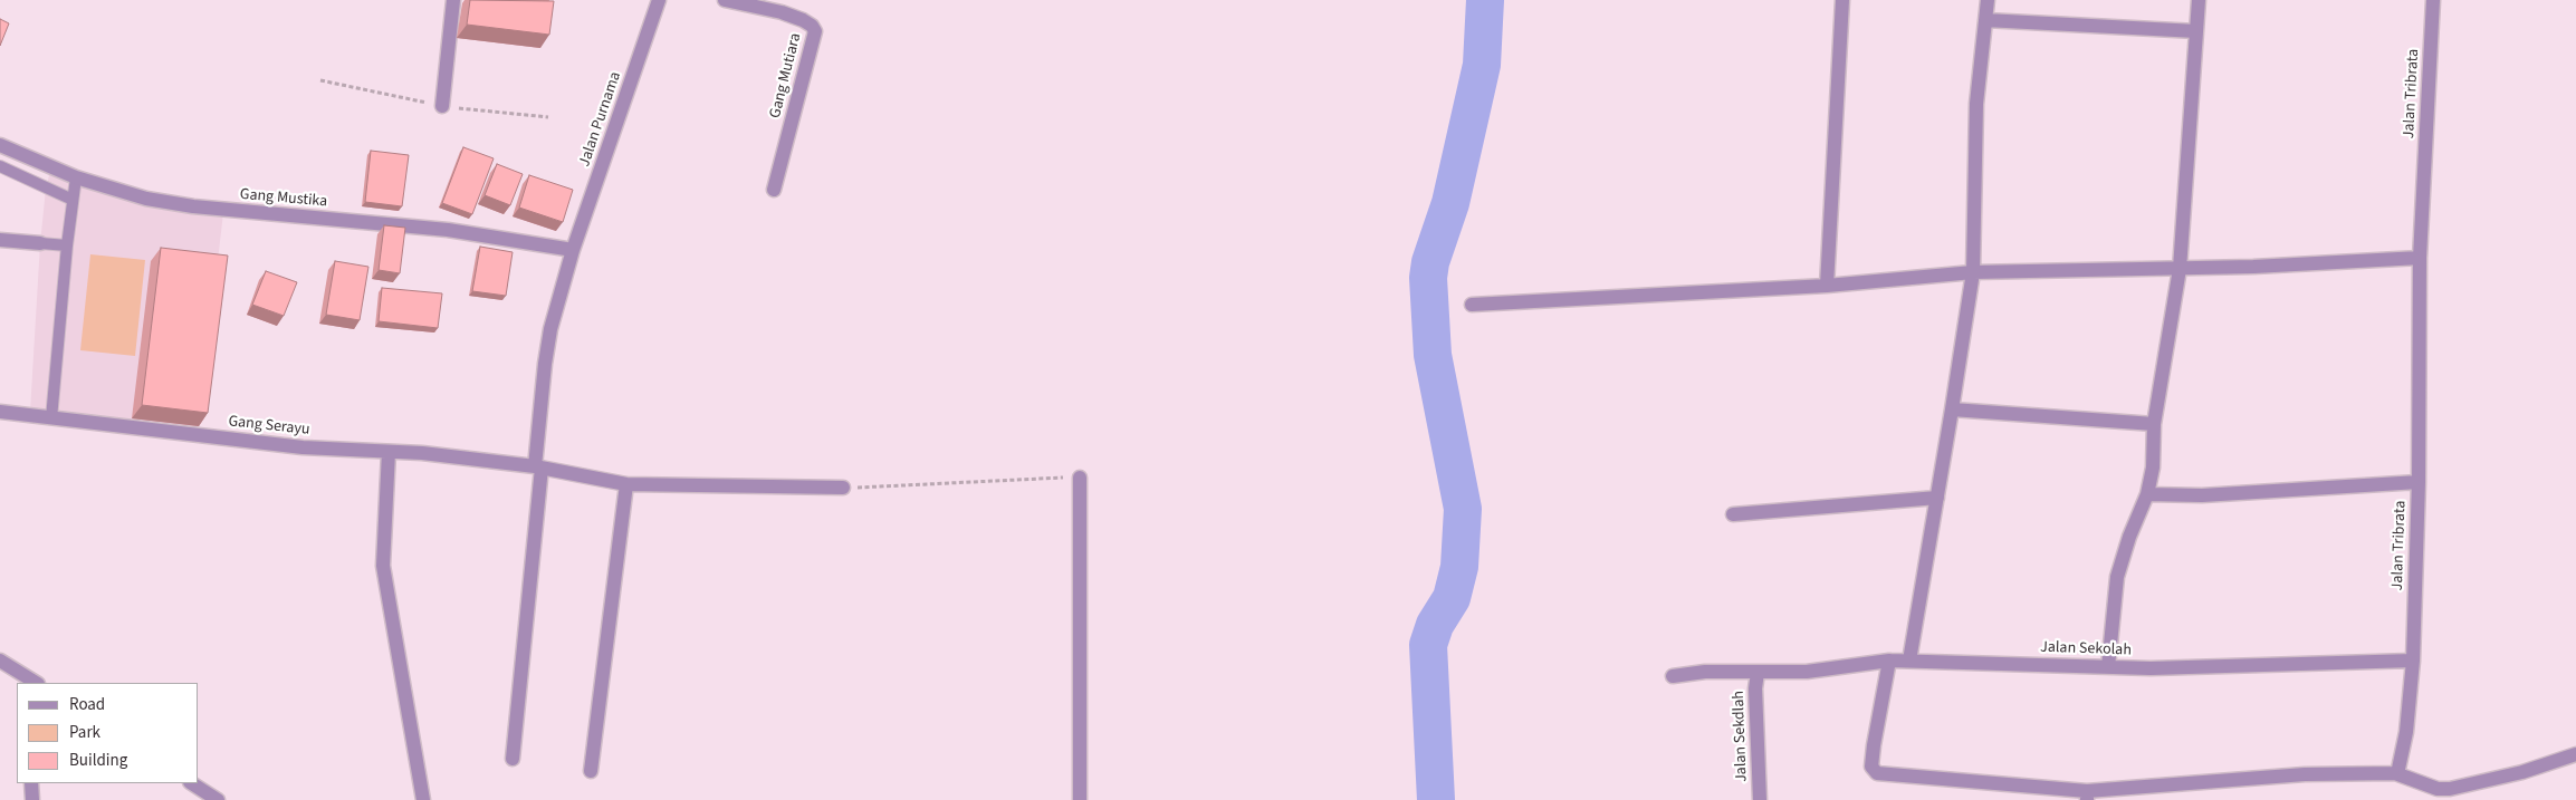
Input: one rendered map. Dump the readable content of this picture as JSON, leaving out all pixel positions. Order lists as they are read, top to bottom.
{
  "streets": {
    "street": [
      "Gang Mutiara",
      "Jalan Tribrata",
      "Jalan Purnama",
      "Gang Mustika",
      "Gang Serayu",
      "Jalan Sekolah",
      "Jalan Sekdlah"
    ]
  },
  "crossings": [
    ["Jalan Tribrata", "Jalan Sekolah"],
    ["Jalan Purnama", "Gang Mustika"],
    ["Jalan Purnama", "Gang Serayu"],
    ["Jalan Sekolah", "Jalan Sekdlah"]
  ],
  "legend": ["Road", "Park", "Building"]
}
